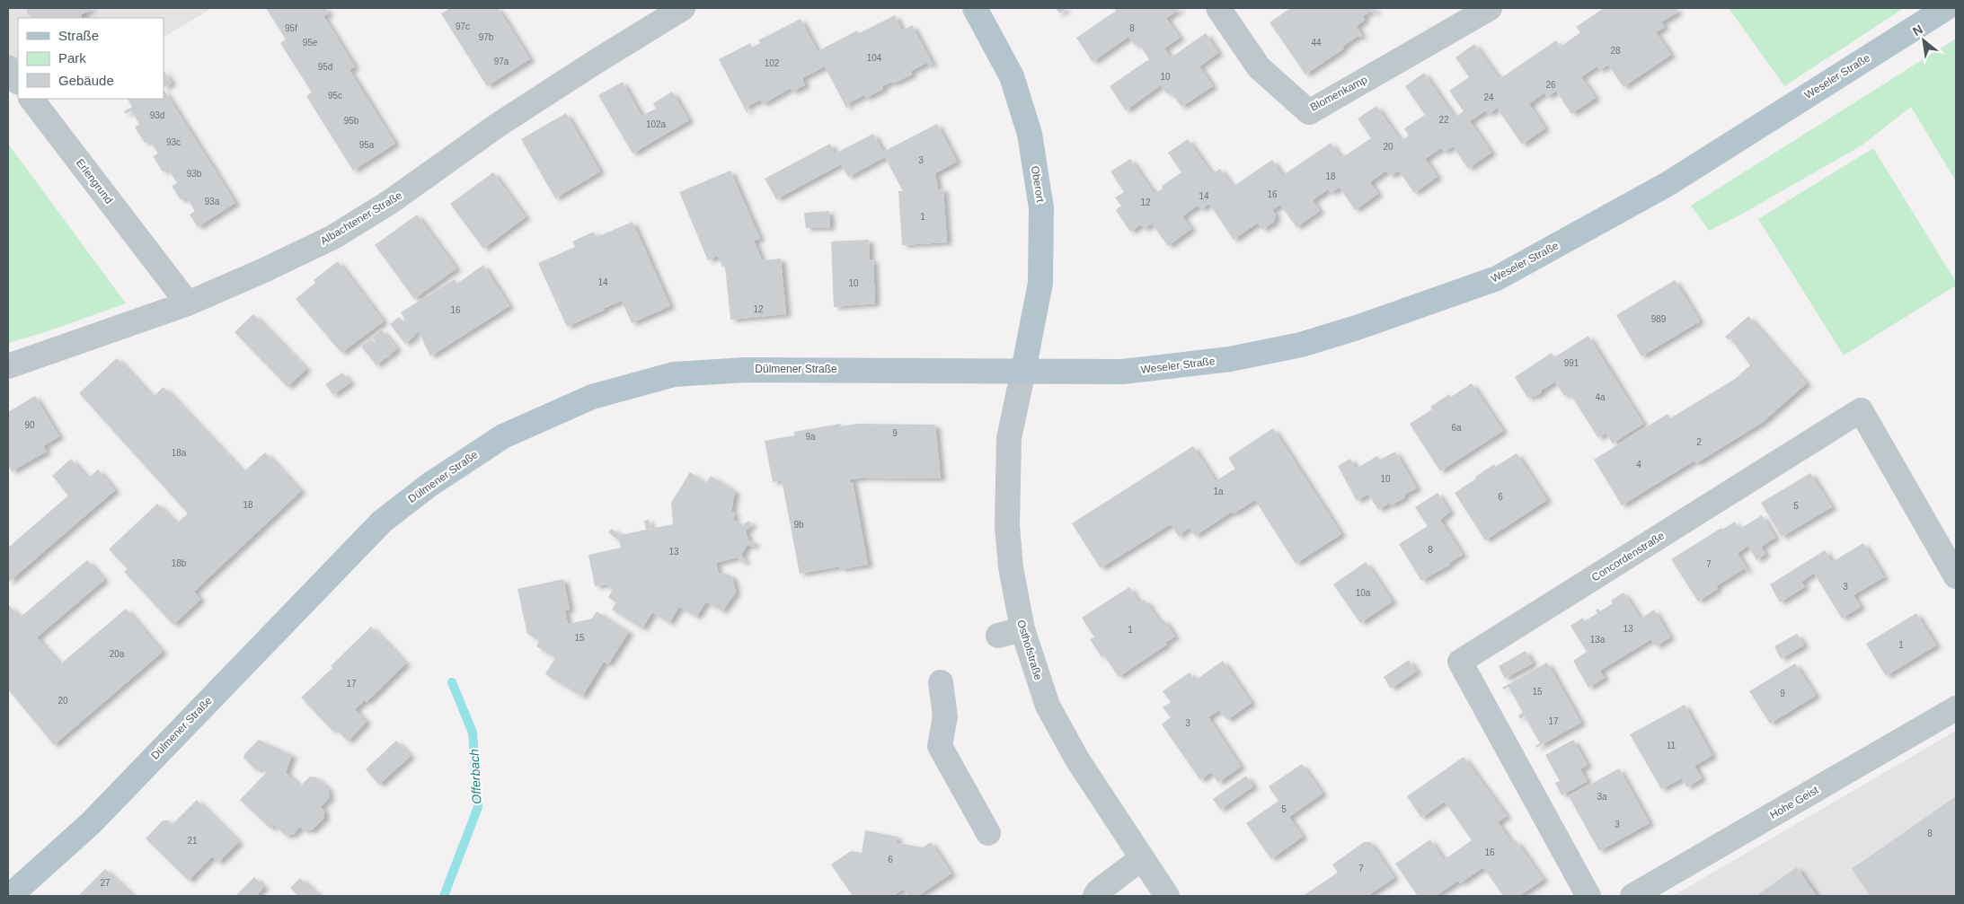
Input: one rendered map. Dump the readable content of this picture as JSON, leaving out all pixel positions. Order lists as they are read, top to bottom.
{
  "streets": {
    "main road": ["Weseler Straße", "Oberort", "Dülmener Straße"],
    "street": [
      "Blomenkamp",
      "Erlengrund",
      "Albachtener Straße",
      "Concordenstraße",
      "Osthofstraße",
      "Hohe Geist"
    ]
  },
  "crossings": [
    ["Weseler Straße", "Oberort"],
    ["Weseler Straße", "Dülmener Straße"],
    ["Weseler Straße", "Osthofstraße"],
    ["Erlengrund", "Albachtener Straße"],
    ["Oberort", "Dülmener Straße"],
    ["Oberort", "Osthofstraße"],
    ["Dülmener Straße", "Osthofstraße"]
  ],
  "water": ["Offerbach"],
  "house_numbers": [
    "97c",
    "95f",
    "8",
    "97b",
    "95e",
    "44",
    "28",
    "104",
    "97a",
    "102",
    "95d",
    "10",
    "26",
    "95c",
    "24",
    "93d",
    "22",
    "95b",
    "102a",
    "93c",
    "95a",
    "20",
    "3",
    "93b",
    "18",
    "16",
    "14",
    "93a",
    "12",
    "1",
    "14",
    "10",
    "12",
    "16",
    "989",
    "991",
    "4a",
    "90",
    "6a",
    "9",
    "9a",
    "2",
    "18a",
    "4",
    "10",
    "1a",
    "6",
    "18",
    "5",
    "9b",
    "8",
    "13",
    "18b",
    "7",
    "3",
    "10a",
    "13",
    "1",
    "15",
    "13a",
    "1",
    "20a",
    "17",
    "15",
    "9",
    "20",
    "17",
    "3",
    "11",
    "3a",
    "5",
    "3",
    "8",
    "21",
    "16",
    "6",
    "7",
    "27"
  ],
  "legend": ["Straße", "Park", "Gebäude"],
  "north": "top left"
}
